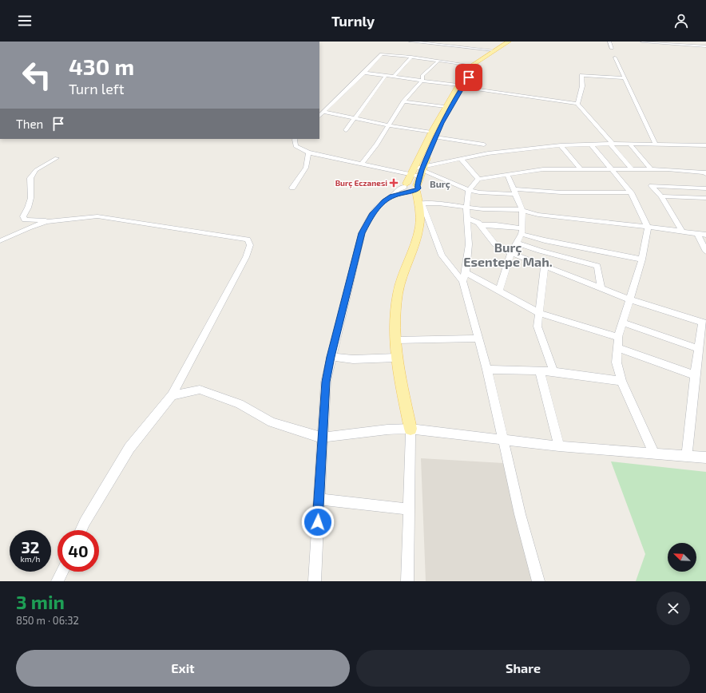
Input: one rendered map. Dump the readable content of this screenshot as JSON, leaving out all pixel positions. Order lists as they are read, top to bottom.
{
  "districts": ["Burç", "Burç Esentepe Mah."],
  "places": {
    "health": ["Burç Eczanesi"]
  },
  "north": "top left",
  "page": {
    "header": "Turnly",
    "turn": ["430 m", "Turn left"],
    "then": "Then",
    "speed": "32 km/h",
    "limit": "40",
    "heading": ["3 min", "850 m · 06:32"],
    "buttons": ["Exit", "Share"]
  }
}
